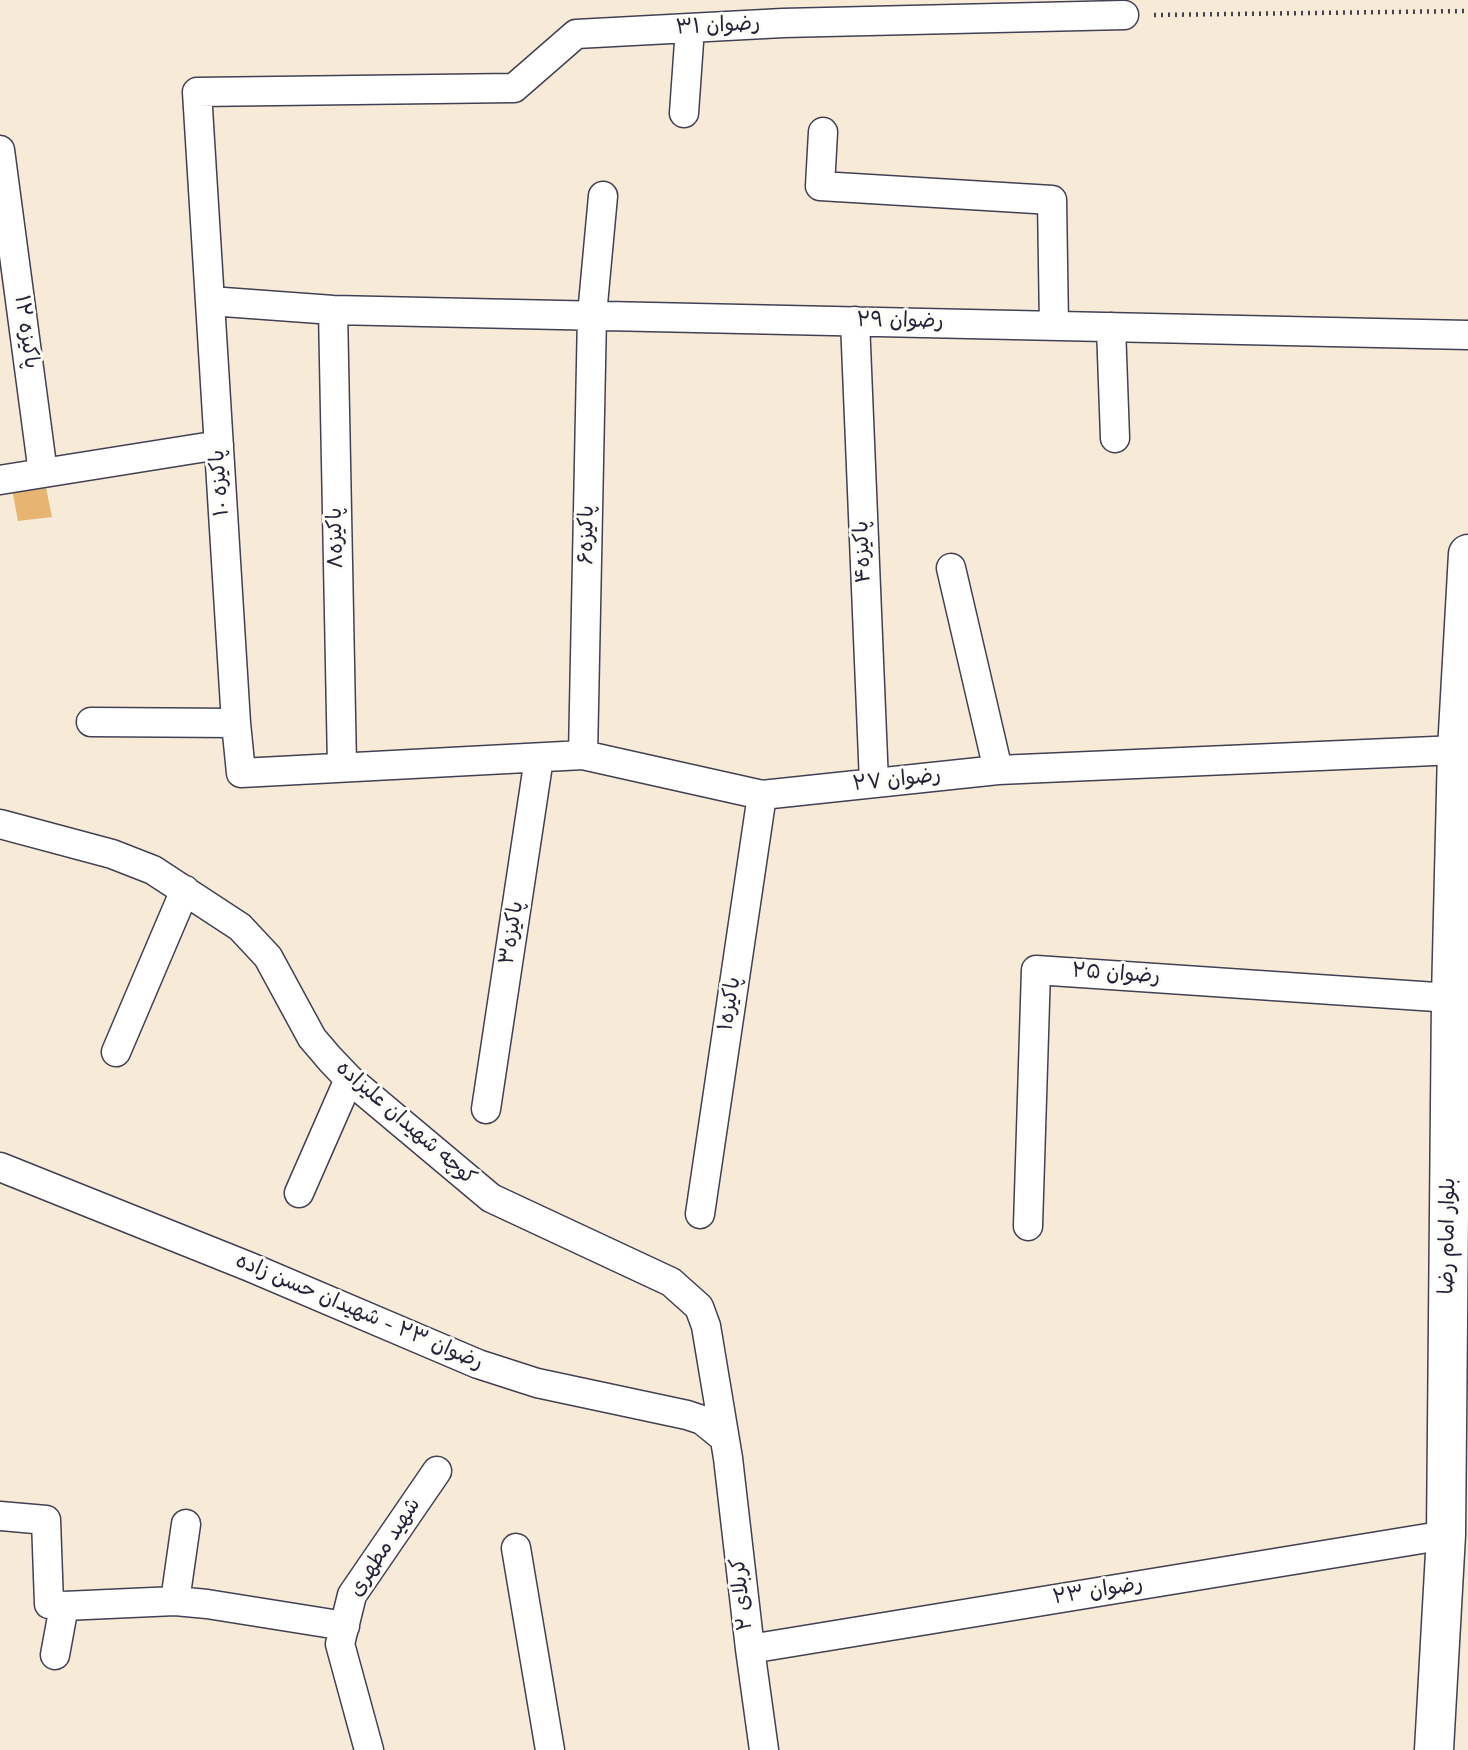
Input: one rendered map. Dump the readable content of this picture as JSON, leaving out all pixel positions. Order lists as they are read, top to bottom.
{
  "streets": {
    "main road": ["بلوار امام رضا"],
    "street": [
      "رضوان ۳۱",
      "رضوان ۲۹",
      "پاکیزه ۱۲",
      "پاکیزه ۱۰",
      "پاکیزه۶",
      "پاکیزه۸",
      "پاکیزه۴",
      "رضوان ۲۷",
      "پاکیزه۳",
      "رضوان ۲۵",
      "پاکیزه۱",
      "کوچه شهیدان علیزاده",
      "رضوان ۲۳ - شهیدان حسن زاده",
      "شهید مطهری",
      "رضوان ۲۳",
      "کربلای ۲"
    ]
  },
  "crossings": [
    ["رضوان ۳۱", "پاکیزه ۱۰"],
    ["رضوان ۲۹", "پاکیزه ۱۰"],
    ["رضوان ۲۹", "پاکیزه۶"],
    ["رضوان ۲۹", "پاکیزه۸"],
    ["رضوان ۲۹", "پاکیزه۴"],
    ["پاکیزه ۱۰", "پاکیزه۸"],
    ["پاکیزه ۱۰", "رضوان ۲۷"],
    ["پاکیزه۶", "رضوان ۲۷"],
    ["پاکیزه۸", "رضوان ۲۷"],
    ["پاکیزه۴", "رضوان ۲۷"],
    ["رضوان ۲۷", "پاکیزه۳"],
    ["رضوان ۲۷", "پاکیزه۱"],
    ["رضوان ۲۷", "بلوار امام رضا"],
    ["رضوان ۲۵", "بلوار امام رضا"],
    ["کوچه شهیدان علیزاده", "رضوان ۲۳ - شهیدان حسن زاده"],
    ["کوچه شهیدان علیزاده", "کربلای ۲"],
    ["بلوار امام رضا", "رضوان ۲۳"],
    ["رضوان ۲۳ - شهیدان حسن زاده", "کربلای ۲"],
    ["رضوان ۲۳", "کربلای ۲"]
  ]
}
